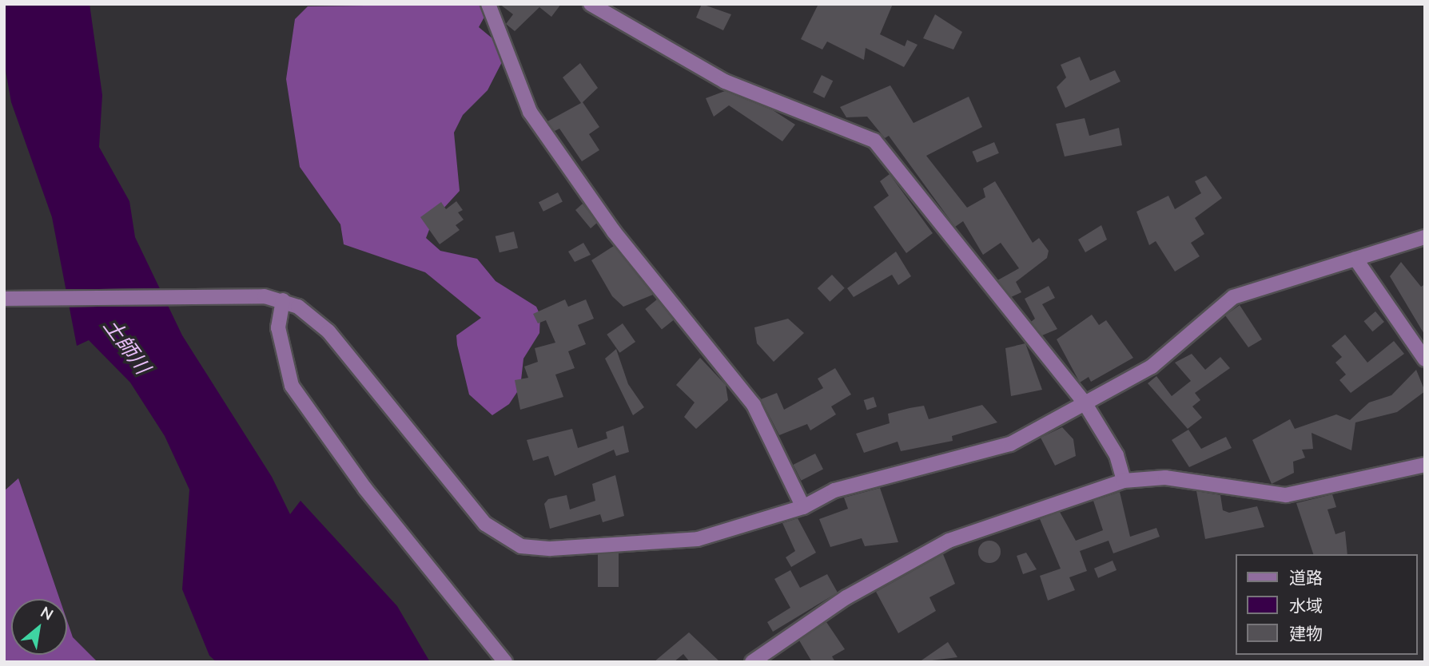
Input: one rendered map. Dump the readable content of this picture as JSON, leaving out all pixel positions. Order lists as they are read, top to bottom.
{
  "water": ["土師川"],
  "legend": ["道路", "水域", "建物"],
  "north": "top right"
}
